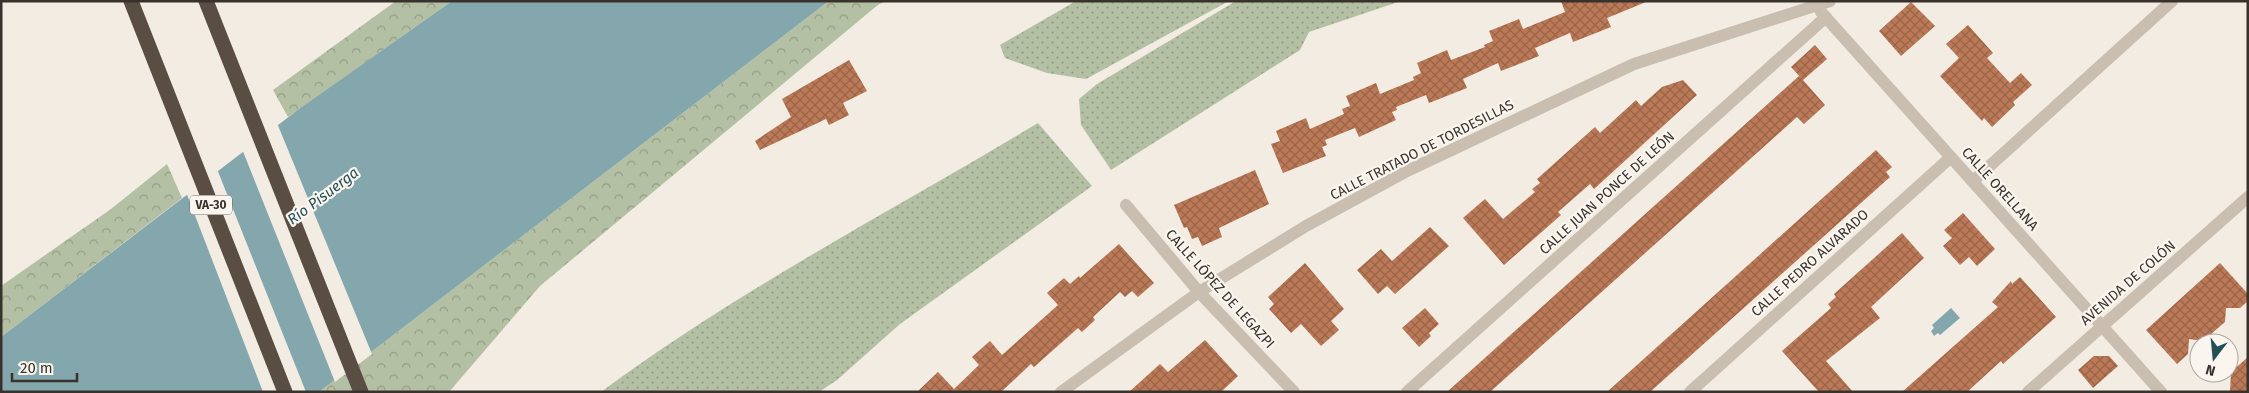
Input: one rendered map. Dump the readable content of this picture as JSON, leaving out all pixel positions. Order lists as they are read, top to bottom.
{
  "streets": {
    "highway": ["VA-30"],
    "street": [
      "CALLE TRATADO DE TORDESILLAS",
      "CALLE ORELLANA",
      "CALLE JUAN PONCE DE LEÓN",
      "CALLE PEDRO ALVARADO",
      "AVENIDA DE COLÓN",
      "CALLE LÓPEZ DE LEGAZPI"
    ]
  },
  "crossings": [
    ["CALLE TRATADO DE TORDESILLAS", "CALLE ORELLANA"],
    ["CALLE TRATADO DE TORDESILLAS", "CALLE LÓPEZ DE LEGAZPI"],
    ["CALLE ORELLANA", "CALLE JUAN PONCE DE LEÓN"],
    ["CALLE ORELLANA", "CALLE PEDRO ALVARADO"],
    ["CALLE ORELLANA", "AVENIDA DE COLÓN"]
  ],
  "water": ["Río Pisuerga"],
  "scale_bar": "20 m",
  "north": "bottom"
}
